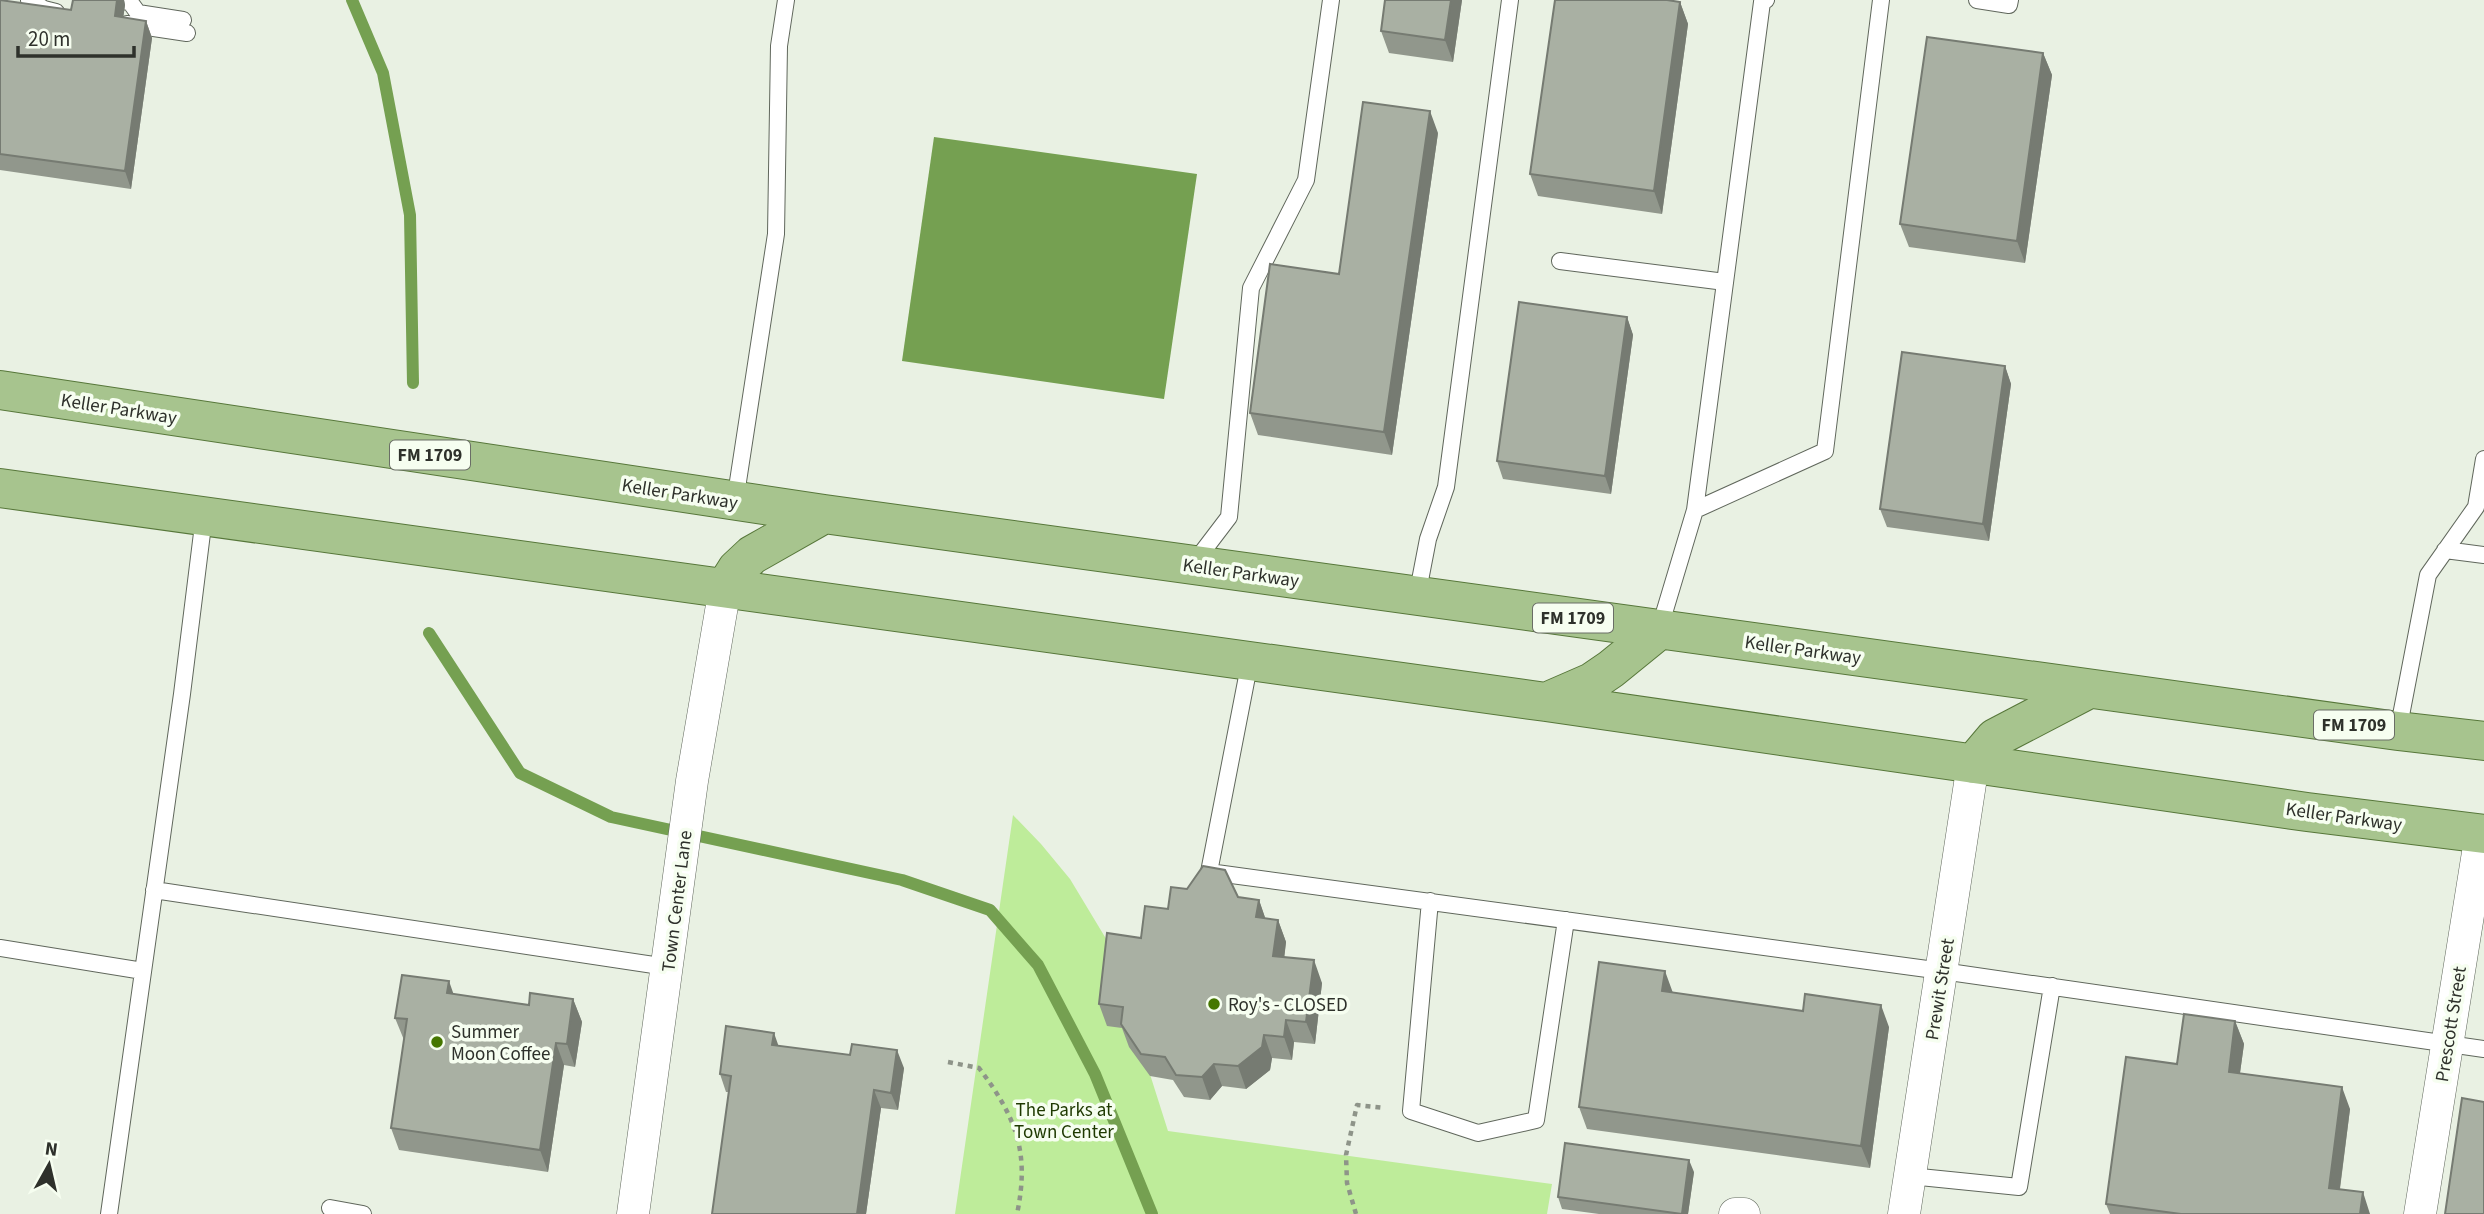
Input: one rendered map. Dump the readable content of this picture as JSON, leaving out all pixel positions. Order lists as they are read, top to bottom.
{
  "streets": {
    "main road": ["Keller Parkway", "FM 1709"],
    "street": ["Town Center Lane", "Prewit Street", "Prescott Street"]
  },
  "crossings": [
    ["Keller Parkway", "Town Center Lane"],
    ["Keller Parkway", "Prewit Street"],
    ["Keller Parkway", "Prescott Street"]
  ],
  "parks": ["The Parks at Town Center"],
  "places": ["Roy's - CLOSED", "Summer Moon Coffee"],
  "scale_bar": "20 m",
  "north": "top"
}
